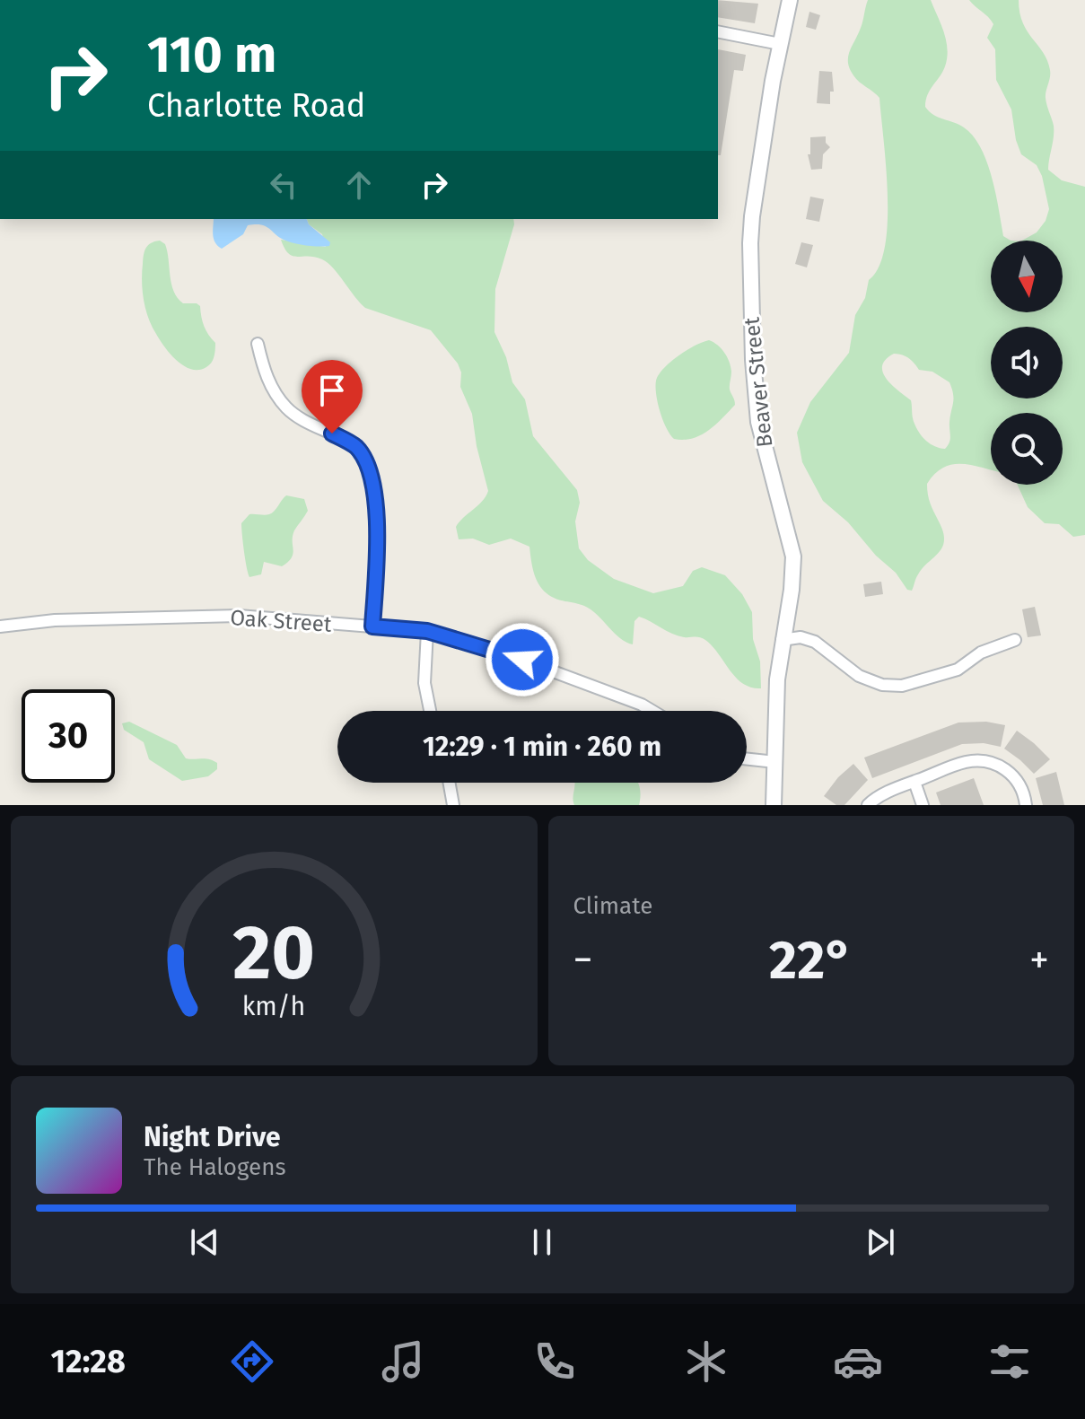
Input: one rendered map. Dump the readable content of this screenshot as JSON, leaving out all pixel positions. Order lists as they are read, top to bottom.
{
  "streets": {
    "street": ["Beaver Street", "Oak Street"]
  },
  "north": "bottom",
  "page": {
    "turn": ["110 m", "Charlotte Road"],
    "limit": "30",
    "trip": "12:29 · 1 min · 260 m",
    "tile": "Climate",
    "heat": ["−", "22°", "+"],
    "song": ["Night Drive", "The Halogens"],
    "tabs": "12:28",
    "gauge": ["20", "km/h"]
  }
}
